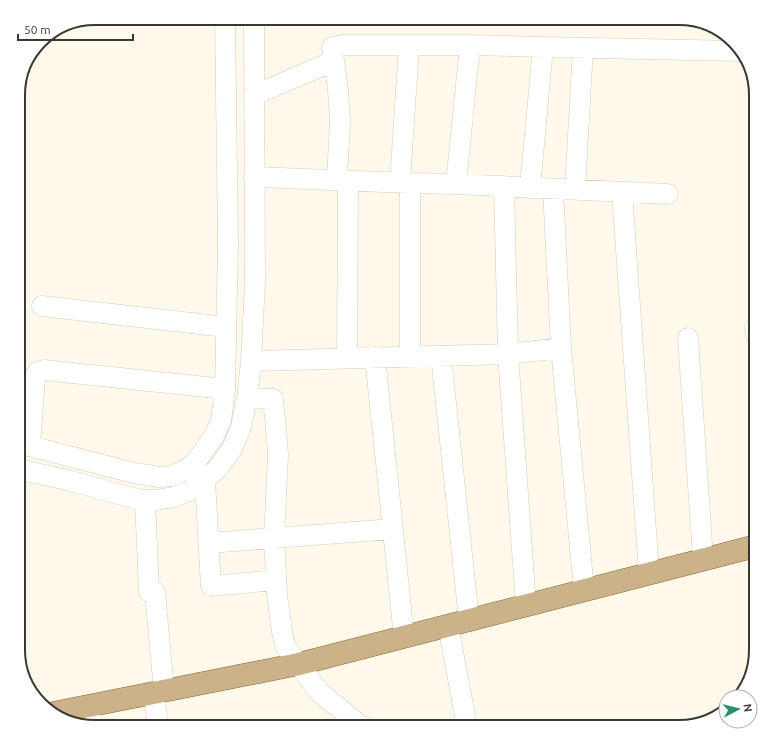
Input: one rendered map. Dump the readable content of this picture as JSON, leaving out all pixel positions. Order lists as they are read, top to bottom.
{
  "scale_bar": "50 m",
  "north": "right"
}
